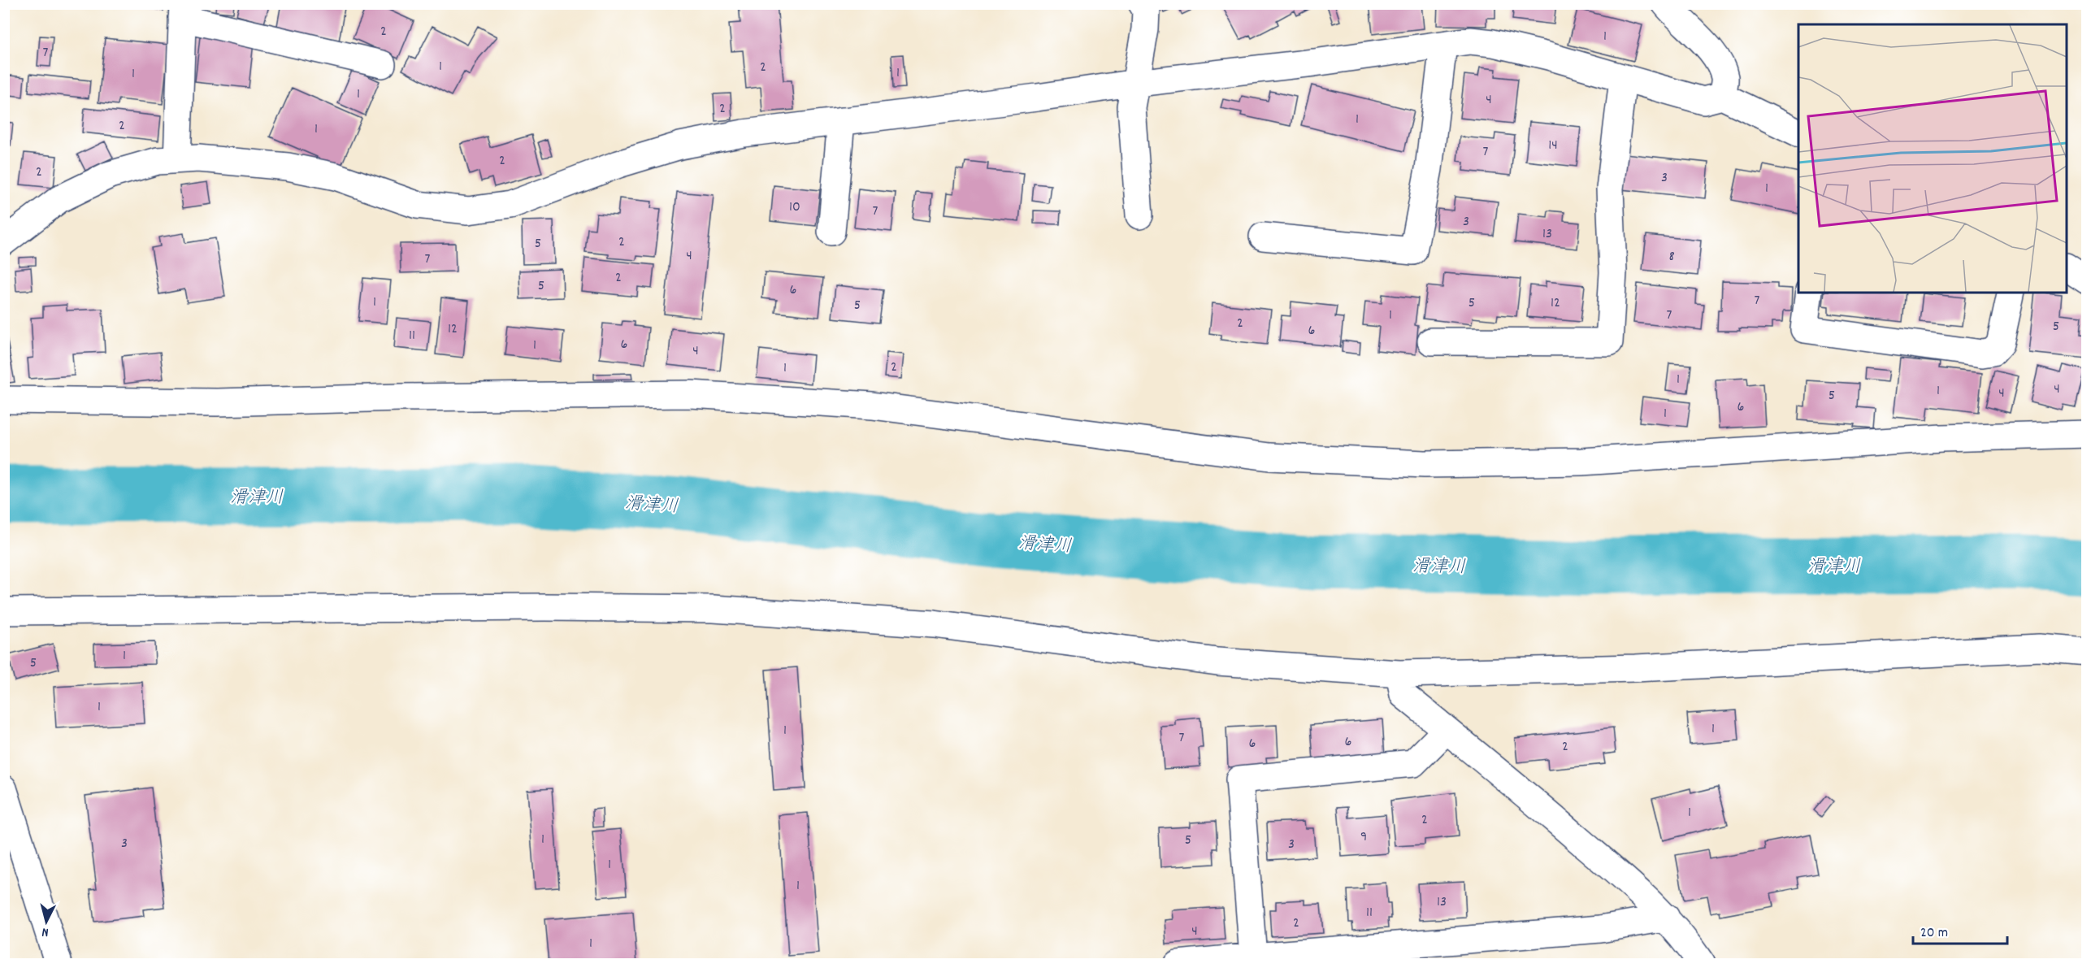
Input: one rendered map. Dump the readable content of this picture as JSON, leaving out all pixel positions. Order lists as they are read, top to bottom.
{
  "water": ["滑津川"],
  "house_numbers": [
    "2",
    "1",
    "7",
    "1",
    "2",
    "1",
    "1",
    "1",
    "4",
    "2",
    "1",
    "2",
    "1",
    "14",
    "7",
    "2",
    "2",
    "3",
    "1",
    "10",
    "7",
    "3",
    "13",
    "2",
    "5",
    "4",
    "8",
    "7",
    "2",
    "5",
    "6",
    "7",
    "1",
    "5",
    "12",
    "5",
    "1",
    "7",
    "2",
    "5",
    "12",
    "6",
    "11",
    "6",
    "1",
    "4",
    "2",
    "1",
    "1",
    "4",
    "1",
    "4",
    "5",
    "6",
    "1",
    "1",
    "5",
    "1",
    "1",
    "1",
    "7",
    "6",
    "6",
    "2",
    "1",
    "2",
    "9",
    "1",
    "5",
    "3",
    "3",
    "1",
    "1",
    "13",
    "11",
    "2",
    "4",
    "1"
  ],
  "scale_bar": "20 m",
  "north": "bottom"
}
